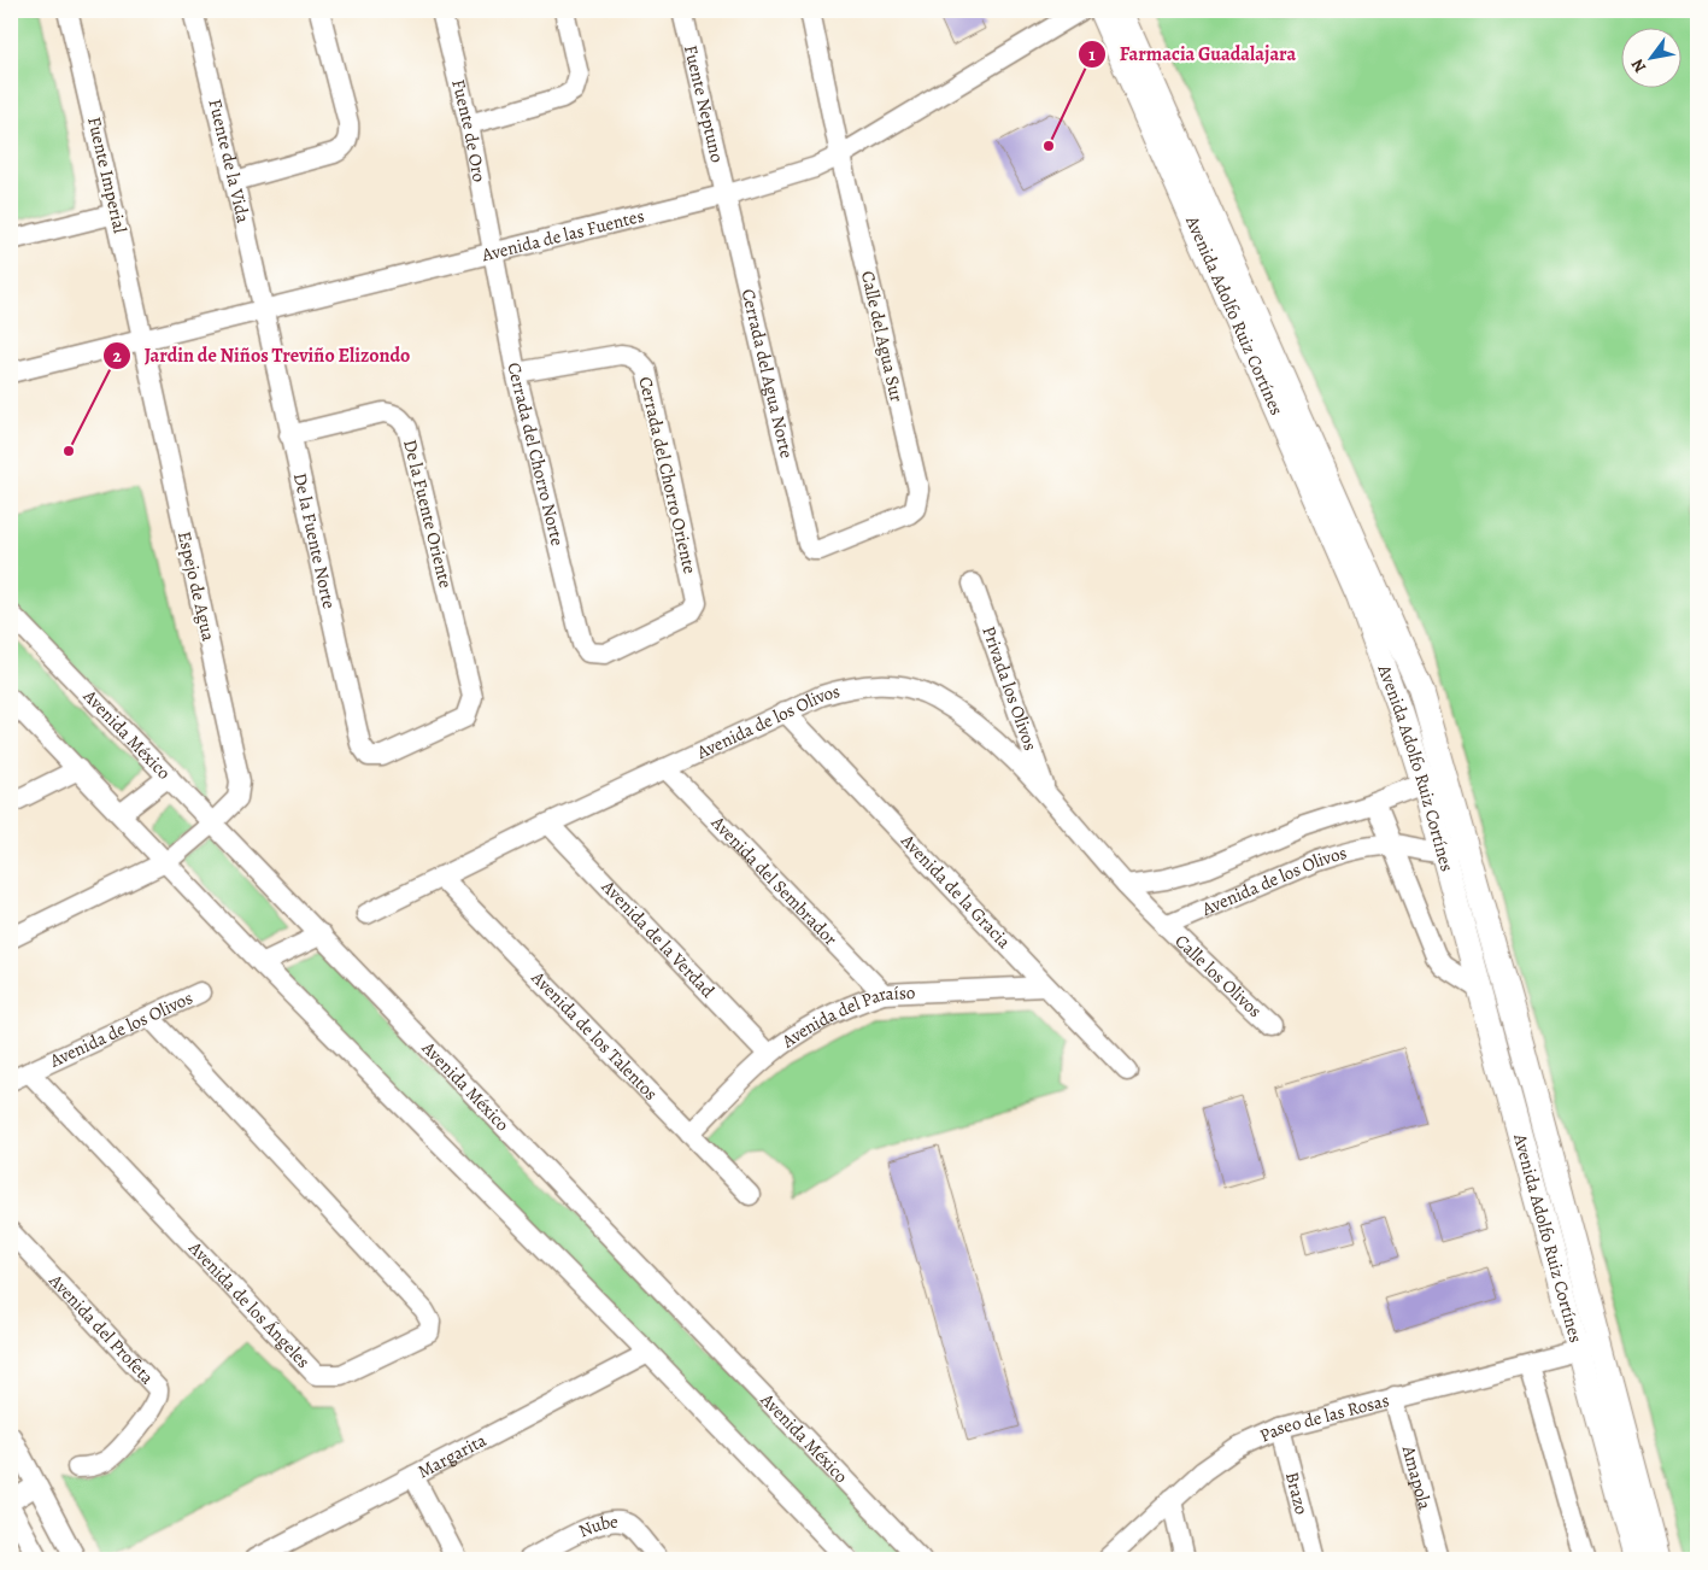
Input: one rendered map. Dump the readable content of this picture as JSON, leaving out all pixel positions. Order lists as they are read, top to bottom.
{
  "streets": {
    "main road": ["Avenida Adolfo Ruiz Cortínes"],
    "street": [
      "Fuente Neptuno",
      "Fuente de Oro",
      "Fuente de la Vida",
      "Fuente Imperial",
      "Avenida de las Fuentes",
      "Calle del Agua Sur",
      "Cerrada del Agua Norte",
      "Cerrada del Chorro Norte",
      "Cerrada del Chorro Oriente",
      "De la Fuente Oriente",
      "De la Fuente Norte",
      "Espejo de Agua",
      "Privada los Olivos",
      "Avenida de los Olivos",
      "Avenida México",
      "Avenida del Sembrador",
      "Avenida de la Gracia",
      "Avenida de la Verdad",
      "Calle los Olivos",
      "Avenida del Paraíso",
      "Avenida de los Talentos",
      "Avenida de los Ángeles",
      "Avenida del Profeta",
      "Paseo de las Rosas",
      "Margarita",
      "Amapola",
      "Brazo",
      "Nube"
    ]
  },
  "crossings": [
    ["Fuente Neptuno", "Avenida de las Fuentes"],
    ["Fuente Neptuno", "Cerrada del Agua Norte"],
    ["Fuente de Oro", "Avenida de las Fuentes"],
    ["Fuente de Oro", "Cerrada del Chorro Norte"],
    ["Fuente de la Vida", "Avenida de las Fuentes"],
    ["Fuente de la Vida", "De la Fuente Norte"],
    ["Fuente Imperial", "Avenida de las Fuentes"],
    ["Fuente Imperial", "Espejo de Agua"],
    ["Avenida de las Fuentes", "Calle del Agua Sur"],
    ["Avenida de las Fuentes", "Cerrada del Agua Norte"],
    ["Avenida de las Fuentes", "Cerrada del Chorro Norte"],
    ["Avenida de las Fuentes", "De la Fuente Norte"],
    ["Avenida de las Fuentes", "Espejo de Agua"],
    ["Avenida Adolfo Ruiz Cortínes", "Avenida de los Olivos"],
    ["Avenida Adolfo Ruiz Cortínes", "Paseo de las Rosas"],
    ["Calle del Agua Sur", "Cerrada del Agua Norte"],
    ["Cerrada del Chorro Norte", "Cerrada del Chorro Oriente"],
    ["De la Fuente Oriente", "De la Fuente Norte"],
    ["Espejo de Agua", "Avenida México"],
    ["Privada los Olivos", "Avenida de los Olivos"],
    ["Avenida de los Olivos", "Avenida del Sembrador"],
    ["Avenida de los Olivos", "Avenida de la Gracia"],
    ["Avenida de los Olivos", "Avenida de la Verdad"],
    ["Avenida de los Olivos", "Calle los Olivos"],
    ["Avenida de los Olivos", "Avenida de los Talentos"],
    ["Avenida de los Olivos", "Avenida de los Ángeles"],
    ["Avenida del Sembrador", "Avenida del Paraíso"],
    ["Avenida de la Gracia", "Avenida del Paraíso"],
    ["Avenida de la Verdad", "Avenida del Paraíso"],
    ["Avenida del Paraíso", "Avenida de los Talentos"],
    ["Paseo de las Rosas", "Amapola"],
    ["Paseo de las Rosas", "Brazo"]
  ],
  "places": ["Farmacia Guadalajara", "Jardin de Niños Treviño Elizondo"],
  "north": "bottom left"
}
